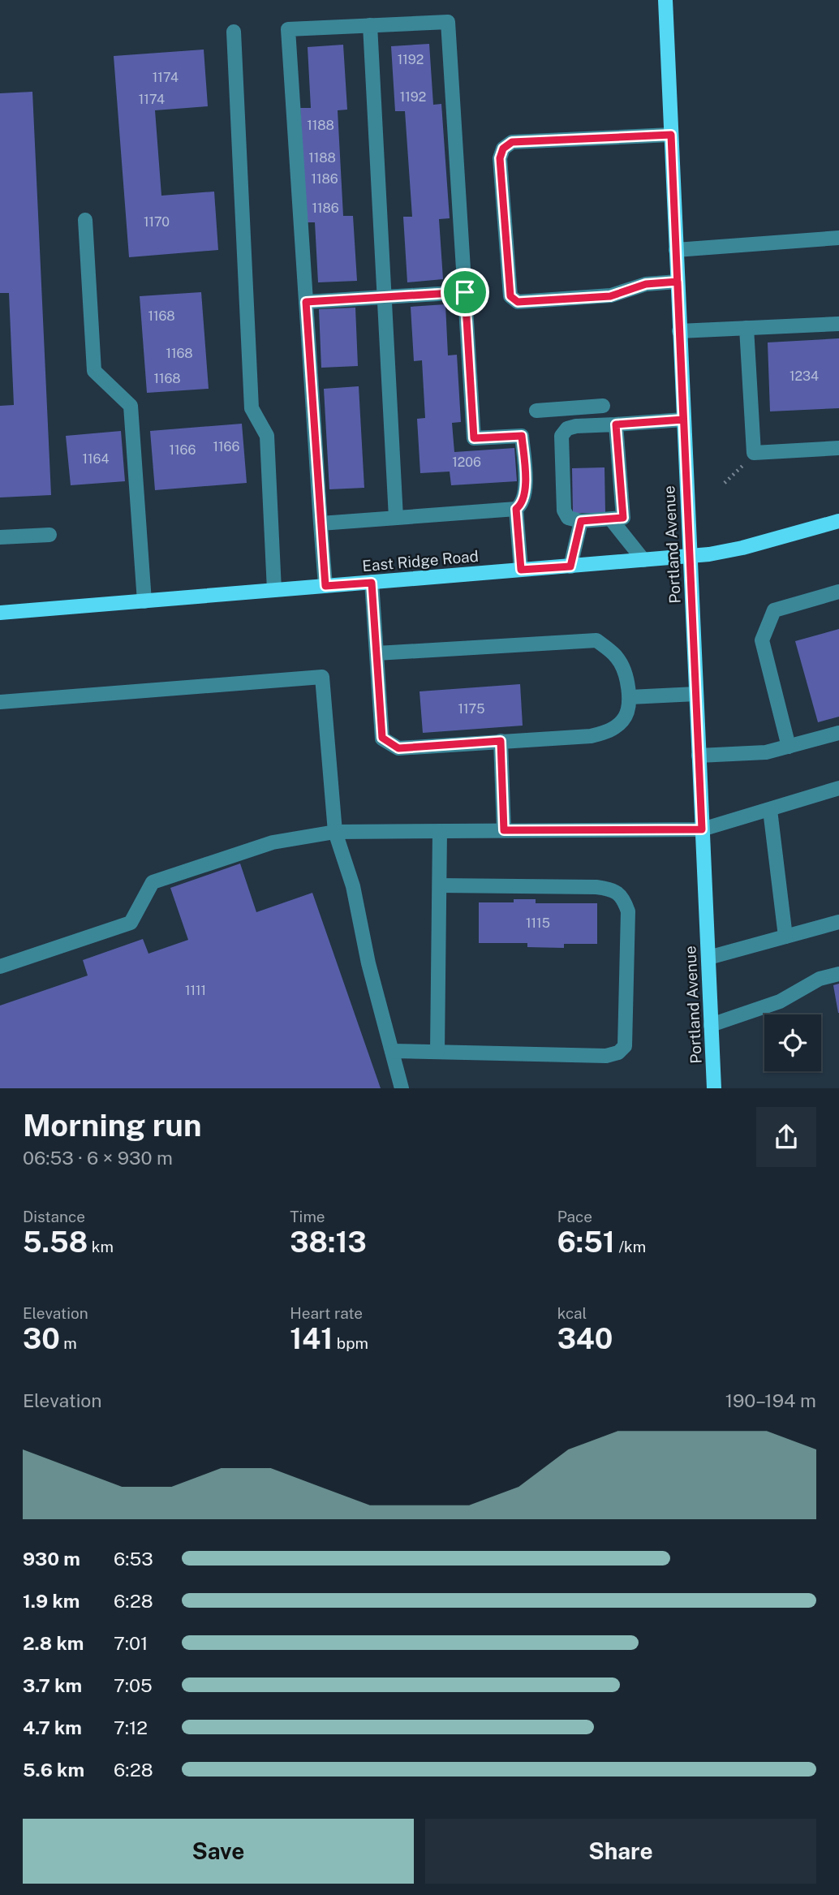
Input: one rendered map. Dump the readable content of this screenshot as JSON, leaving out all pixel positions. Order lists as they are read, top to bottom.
{
  "streets": {
    "main road": ["Portland Avenue", "East Ridge Road"]
  },
  "crossings": [
    ["Portland Avenue", "East Ridge Road"]
  ],
  "house_numbers": [
    "1192",
    "1174",
    "1192",
    "1174",
    "1188",
    "1188",
    "1186",
    "1186",
    "1170",
    "1168",
    "1168",
    "1234",
    "1168",
    "1166",
    "1166",
    "1164",
    "1206",
    "1175",
    "1115",
    "1111"
  ],
  "page": {
    "heading": ["Morning run", "06:53 · 6 × 930 m"],
    "stats": [
      ["Distance", "5.58 km"],
      ["Time", "38:13"],
      ["Pace", "6:51 /km"],
      ["Elevation", "30 m"],
      ["Heart rate", "141 bpm"],
      ["kcal", "340"]
    ],
    "chart": ["Elevation", "190–194 m"],
    "list": [
      {
        "name": "930 m",
        "note": "6:53"
      },
      {
        "name": "1.9 km",
        "note": "6:28"
      },
      {
        "name": "2.8 km",
        "note": "7:01"
      },
      {
        "name": "3.7 km",
        "note": "7:05"
      },
      {
        "name": "4.7 km",
        "note": "7:12"
      },
      {
        "name": "5.6 km",
        "note": "6:28"
      }
    ],
    "buttons": ["Save", "Share"]
  }
}
